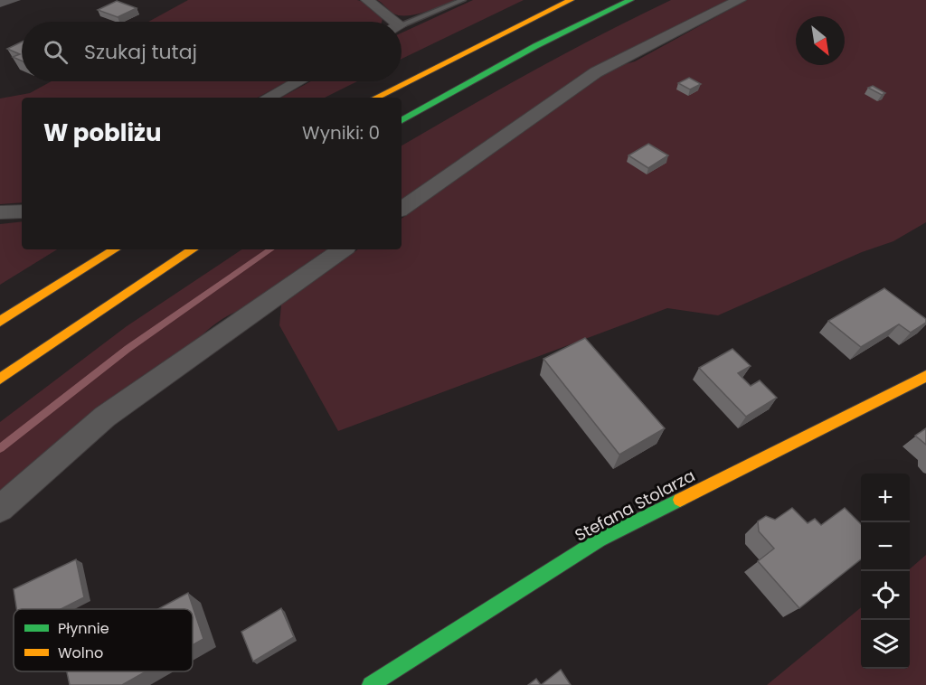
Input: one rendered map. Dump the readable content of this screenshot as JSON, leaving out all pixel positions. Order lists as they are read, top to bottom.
{
  "streets": {
    "main road": ["Stefana Stolarza"]
  },
  "legend": ["Płynnie", "Wolno"],
  "north": "bottom right",
  "page": {
    "search": "Szukaj tutaj",
    "heading": ["W pobliżu", "Wyniki: 0"],
    "map_buttons": ["+", "−"]
  }
}
